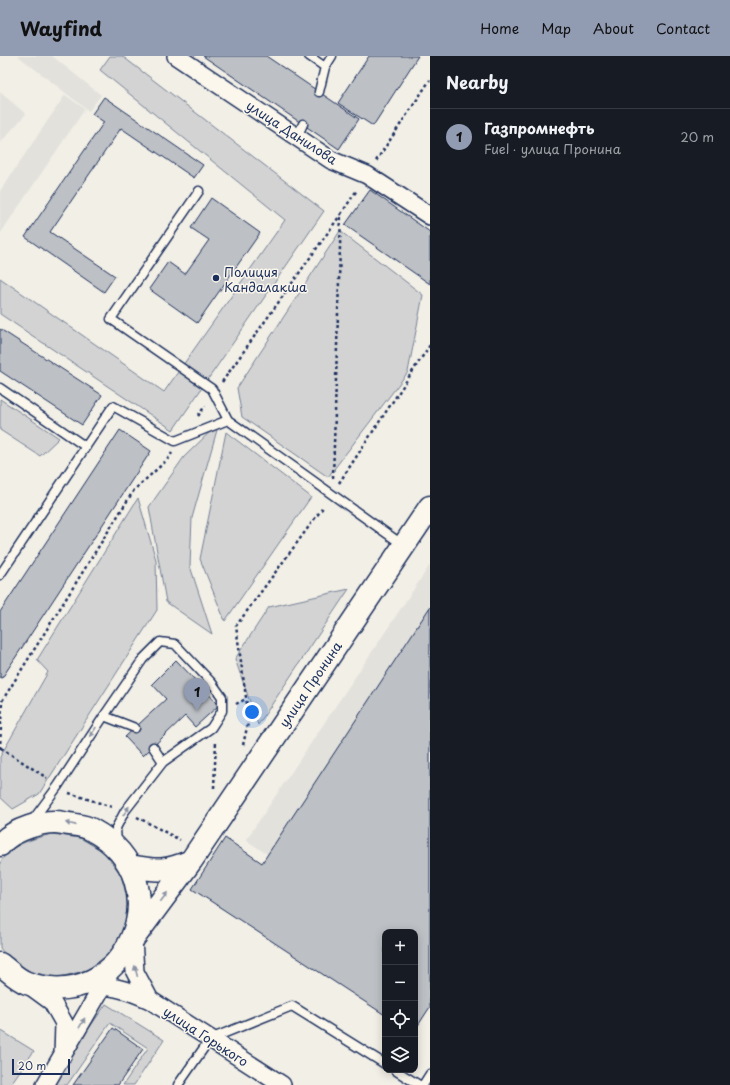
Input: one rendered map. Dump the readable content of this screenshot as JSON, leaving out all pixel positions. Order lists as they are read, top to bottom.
{
  "streets": {
    "main road": ["улица Пронина"],
    "street": ["улица Данилова", "улица Горького"]
  },
  "places": ["Полиция Кандалакша"],
  "scale_bar": "20 m",
  "page": {
    "header": "Wayfind",
    "nav": [
      "Home",
      "Map",
      "About",
      "Contact"
    ],
    "heading": "Nearby",
    "list": [
      {
        "mark": "1",
        "name": "Газпромнефть",
        "note": "Fuel · улица Пронина",
        "value": "20 m"
      }
    ],
    "pins": "1",
    "map_buttons": ["+", "−"],
    "scale": "20 m"
  }
}
